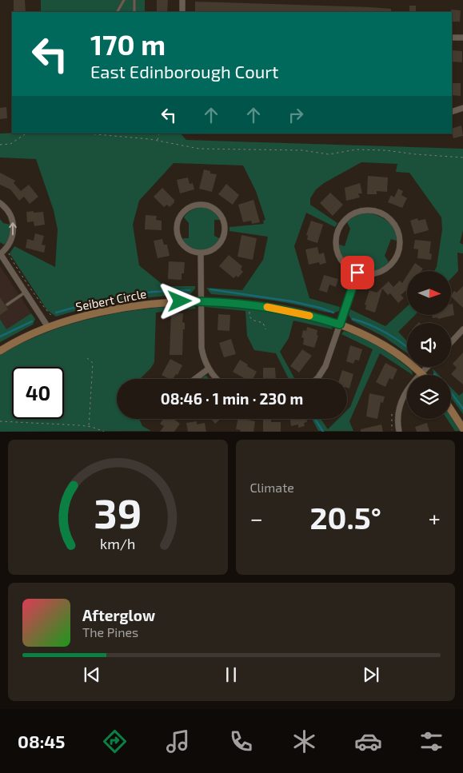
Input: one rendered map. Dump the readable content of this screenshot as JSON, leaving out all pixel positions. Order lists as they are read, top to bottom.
{
  "streets": {
    "street": ["Seibert Circle"]
  },
  "north": "right",
  "page": {
    "turn": ["170 m", "East Edinborough Court"],
    "limit": "40",
    "trip": "08:46 · 1 min · 230 m",
    "tile": "Climate",
    "heat": ["−", "20.5°", "+"],
    "song": ["Afterglow", "The Pines"],
    "tabs": "08:45",
    "gauge": ["39", "km/h"]
  }
}
